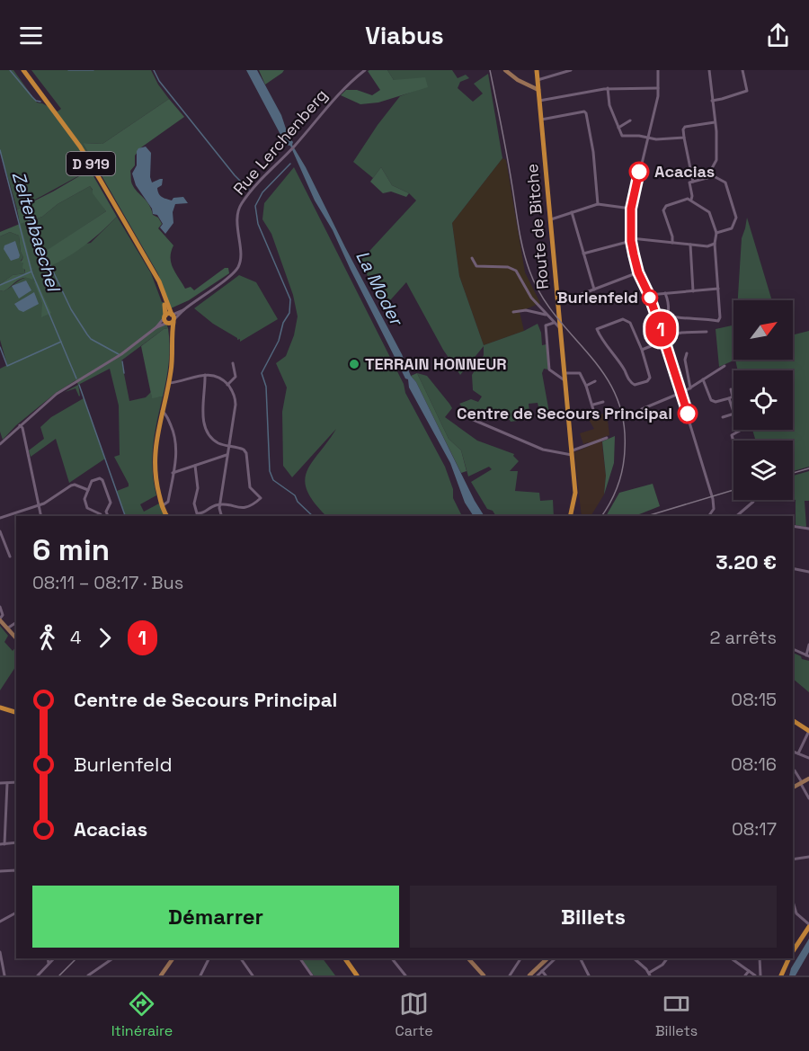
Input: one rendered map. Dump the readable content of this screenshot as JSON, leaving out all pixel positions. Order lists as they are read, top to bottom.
{
  "streets": {
    "main road": ["D 919", "Route de Bitche"],
    "street": ["Rue Lerchenberg"]
  },
  "crossings": [
    ["Rue Lerchenberg", "D 919"]
  ],
  "water": ["Zeltenbaechel", "La Moder"],
  "places": [
    "Acacias",
    "Burlenfeld",
    "TERRAIN HONNEUR",
    "Centre de Secours Principal"
  ],
  "lines": ["bus line 1"],
  "north": "top right",
  "page": {
    "header": "Viabus",
    "on_map": "1",
    "heading": ["6 min", "08:11 – 08:17 · Bus", "3.20 €"],
    "legs": ["4", "1", "2 arrêts"],
    "list": [
      {
        "name": "Centre de Secours Principal",
        "value": "08:15"
      },
      {
        "name": "Burlenfeld",
        "value": "08:16"
      },
      {
        "name": "Acacias",
        "value": "08:17"
      }
    ],
    "buttons": ["Démarrer", "Billets"],
    "tabs": ["Itinéraire", "Carte", "Billets"]
  }
}
